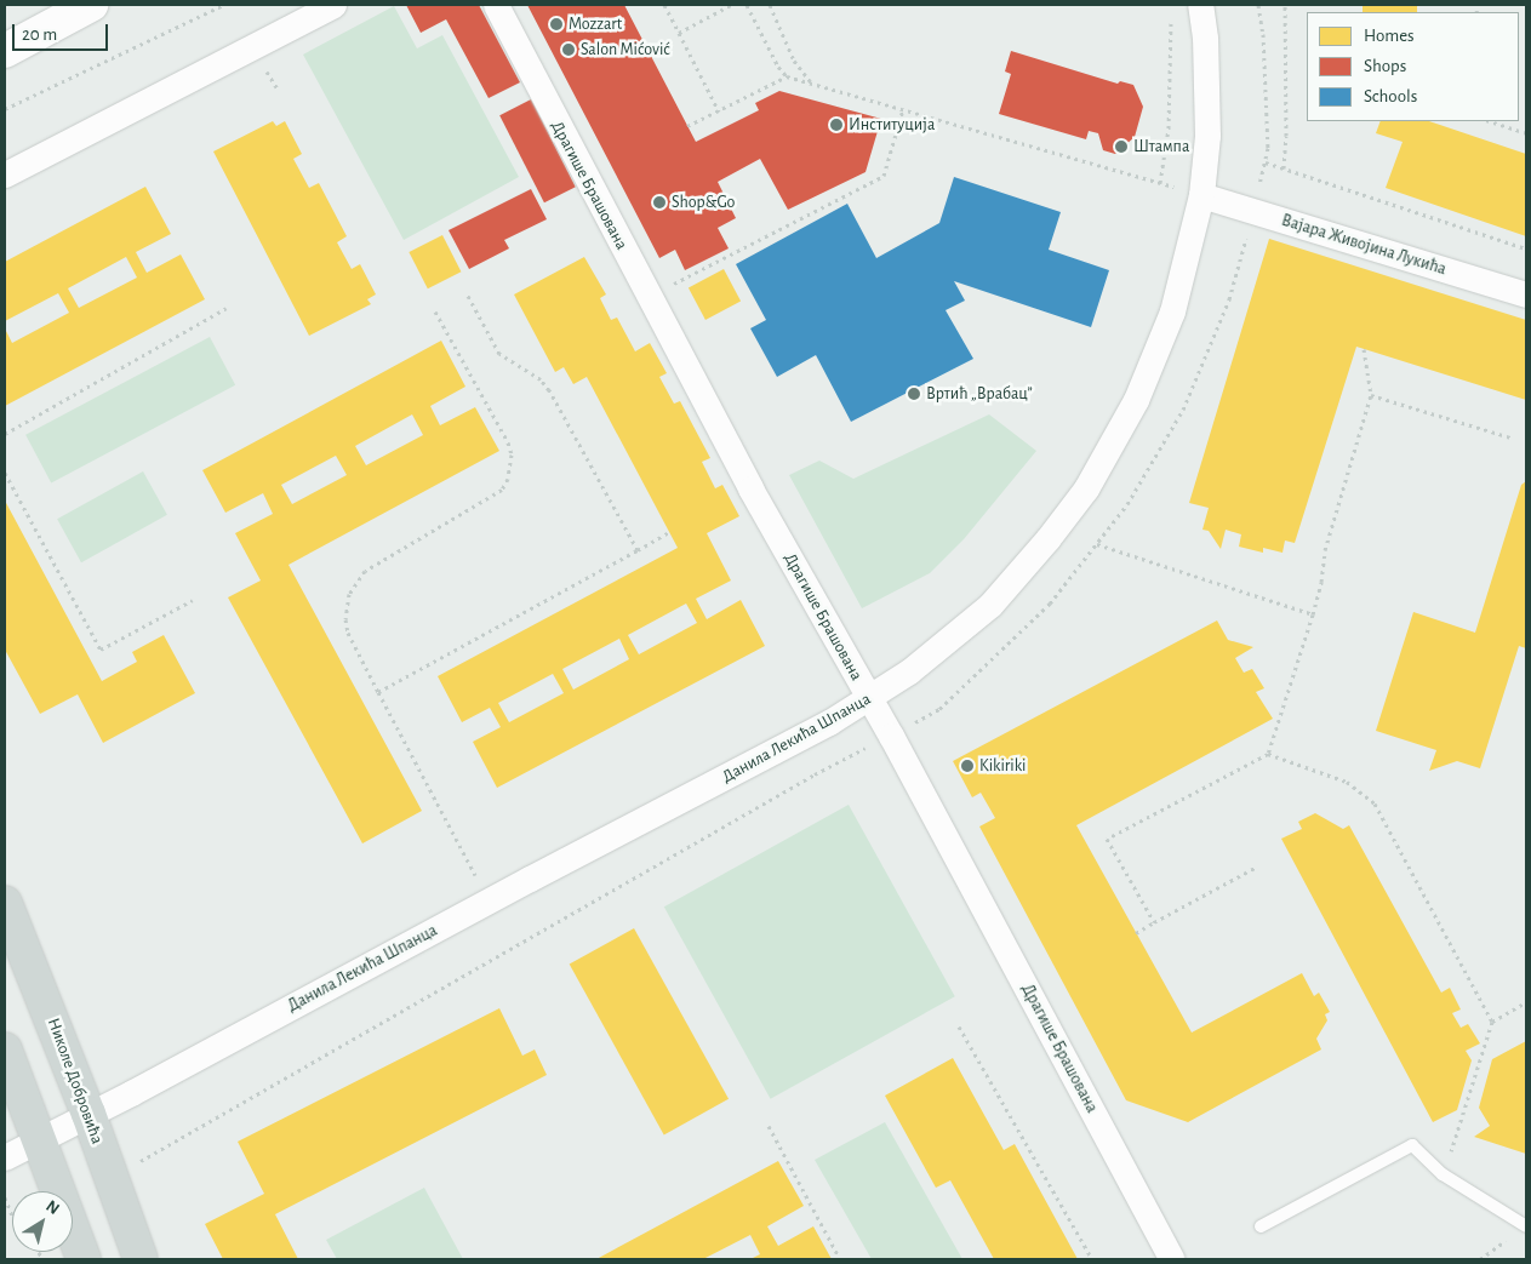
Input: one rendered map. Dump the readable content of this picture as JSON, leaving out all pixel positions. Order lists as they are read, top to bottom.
{
  "streets": {
    "main road": ["Николе Добровића"],
    "street": ["Драгише Брашована", "Вајара Живојина Лукића", "Данила Лекића Шпанца"]
  },
  "crossings": [
    ["Драгише Брашована", "Данила Лекића Шпанца"],
    ["Вајара Живојина Лукића", "Данила Лекића Шпанца"],
    ["Данила Лекића Шпанца", "Николе Добровића"]
  ],
  "places": [
    "Mozzart",
    "Salon Mićović",
    "Институција",
    "Штампа",
    "Shop&Go",
    "Вртић „Врабац”",
    "Kikiriki"
  ],
  "legend": ["Homes", "Shops", "Schools"],
  "scale_bar": "20 m",
  "north": "top right"
}
